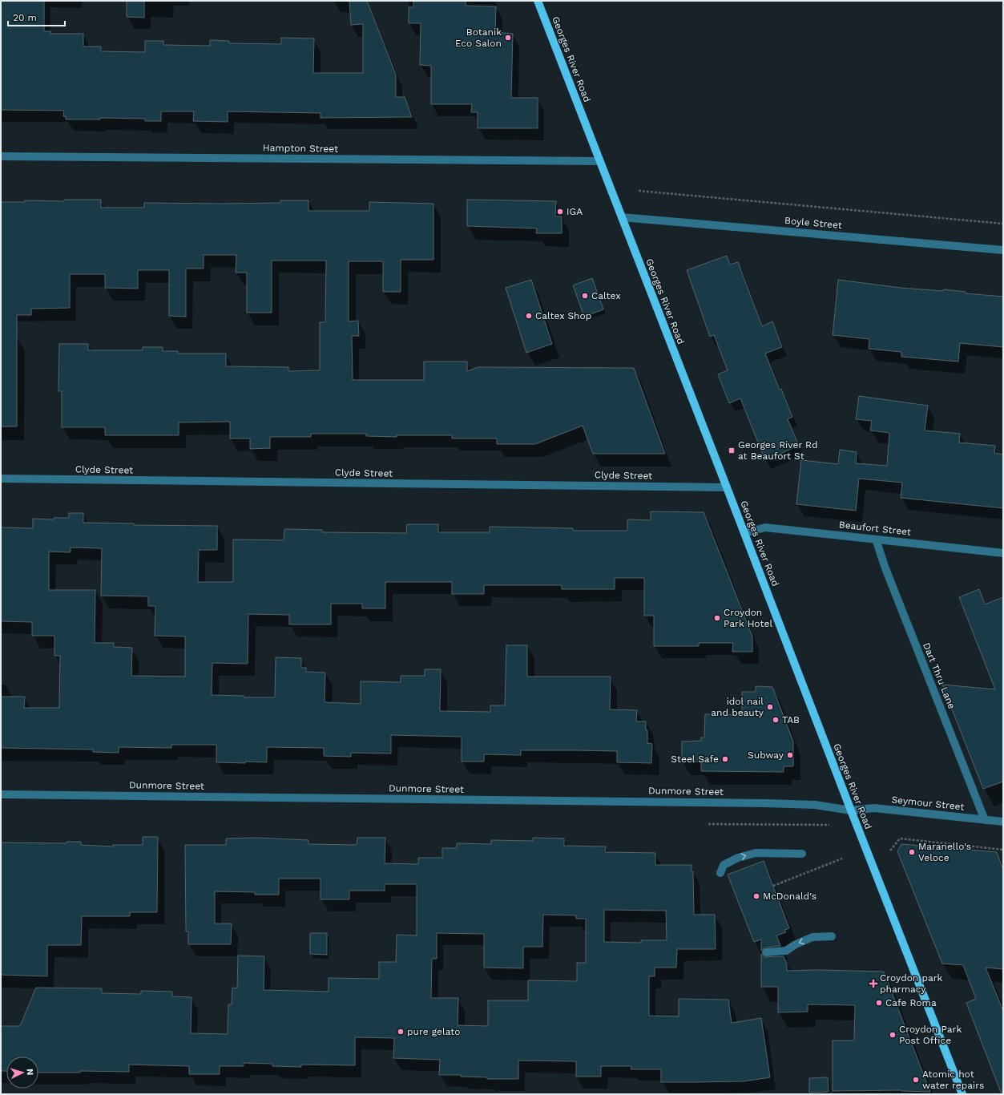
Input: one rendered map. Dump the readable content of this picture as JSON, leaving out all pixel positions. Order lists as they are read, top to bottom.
{
  "streets": {
    "main road": ["Georges River Road"],
    "street": [
      "Hampton Street",
      "Boyle Street",
      "Clyde Street",
      "Beaufort Street",
      "Dart Thru Lane",
      "Dunmore Street",
      "Seymour Street"
    ]
  },
  "crossings": [
    ["Georges River Road", "Hampton Street"],
    ["Georges River Road", "Boyle Street"],
    ["Georges River Road", "Clyde Street"],
    ["Georges River Road", "Beaufort Street"],
    ["Georges River Road", "Dunmore Street"],
    ["Georges River Road", "Seymour Street"],
    ["Beaufort Street", "Dart Thru Lane"],
    ["Dart Thru Lane", "Seymour Street"],
    ["Dunmore Street", "Seymour Street"]
  ],
  "places": {
    "other": [
      "Botanik Eco Salon",
      "IGA",
      "Caltex",
      "Caltex Shop",
      "Croydon Park Hotel",
      "idol nail and beauty",
      "TAB",
      "Subway",
      "Steel Safe",
      "Maranello's Veloce",
      "McDonald's",
      "Cafe Roma",
      "pure gelato",
      "Croydon Park Post Office",
      "Atomic hot water repairs"
    ],
    "transit": ["Georges River Rd at Beaufort St"],
    "health": ["Croydon park pharmacy"]
  },
  "scale_bar": "20 m",
  "north": "right"
}
